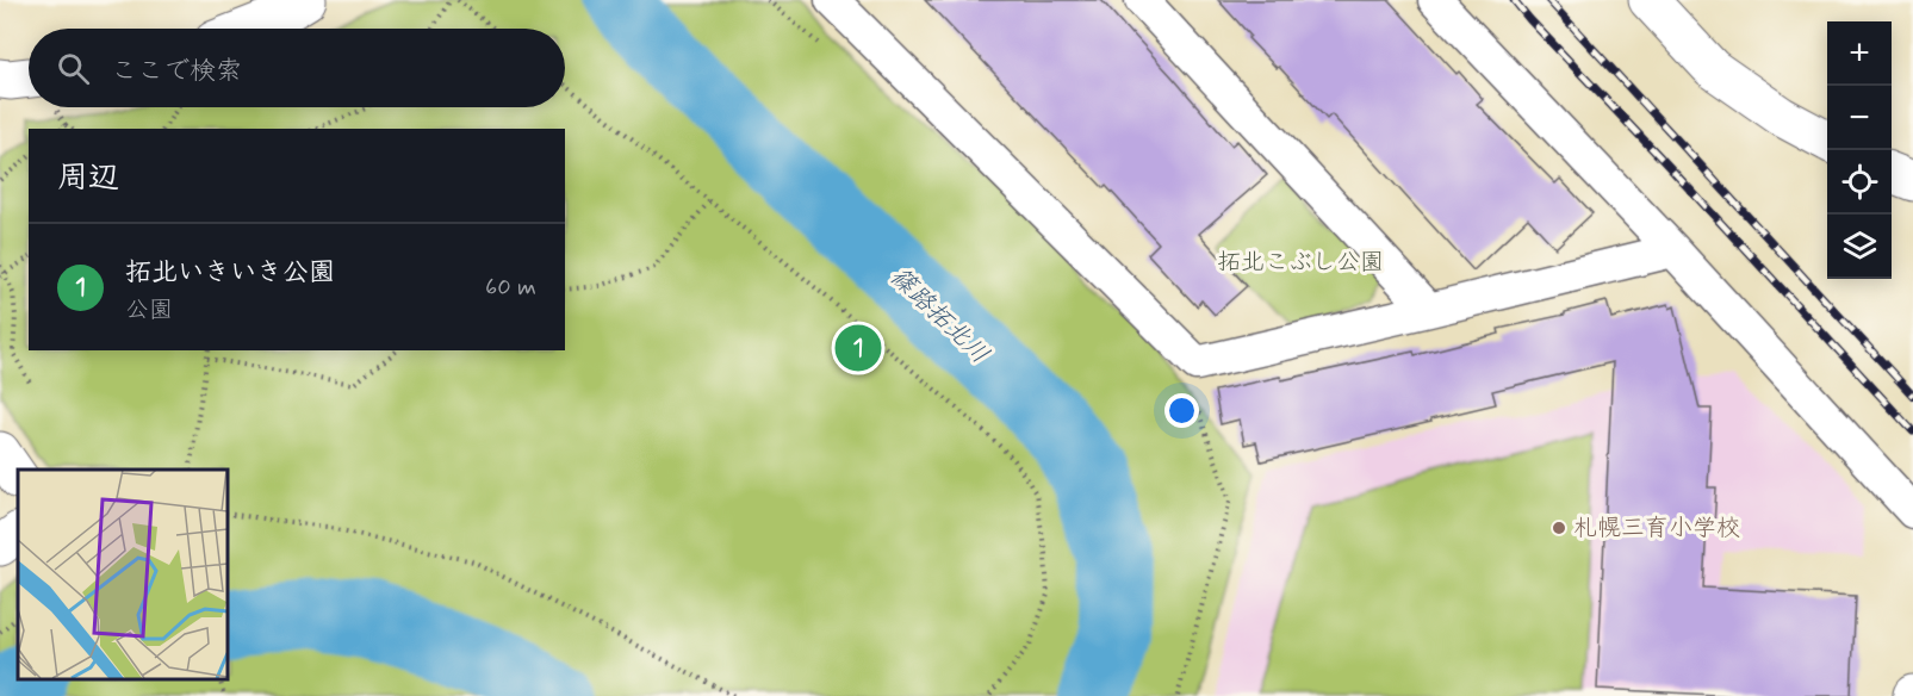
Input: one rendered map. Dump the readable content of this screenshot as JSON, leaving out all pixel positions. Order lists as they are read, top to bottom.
{
  "water": ["篠路拓北川"],
  "parks": ["拓北こぶし公園"],
  "places": ["札幌三育小学校"],
  "page": {
    "map_buttons": ["+", "−"],
    "search": "ここで検索",
    "heading": "周辺",
    "list": [
      {
        "mark": "1",
        "name": "拓北いきいき公園",
        "note": "公園",
        "value": "60 m"
      }
    ],
    "pins": "1"
  }
}
